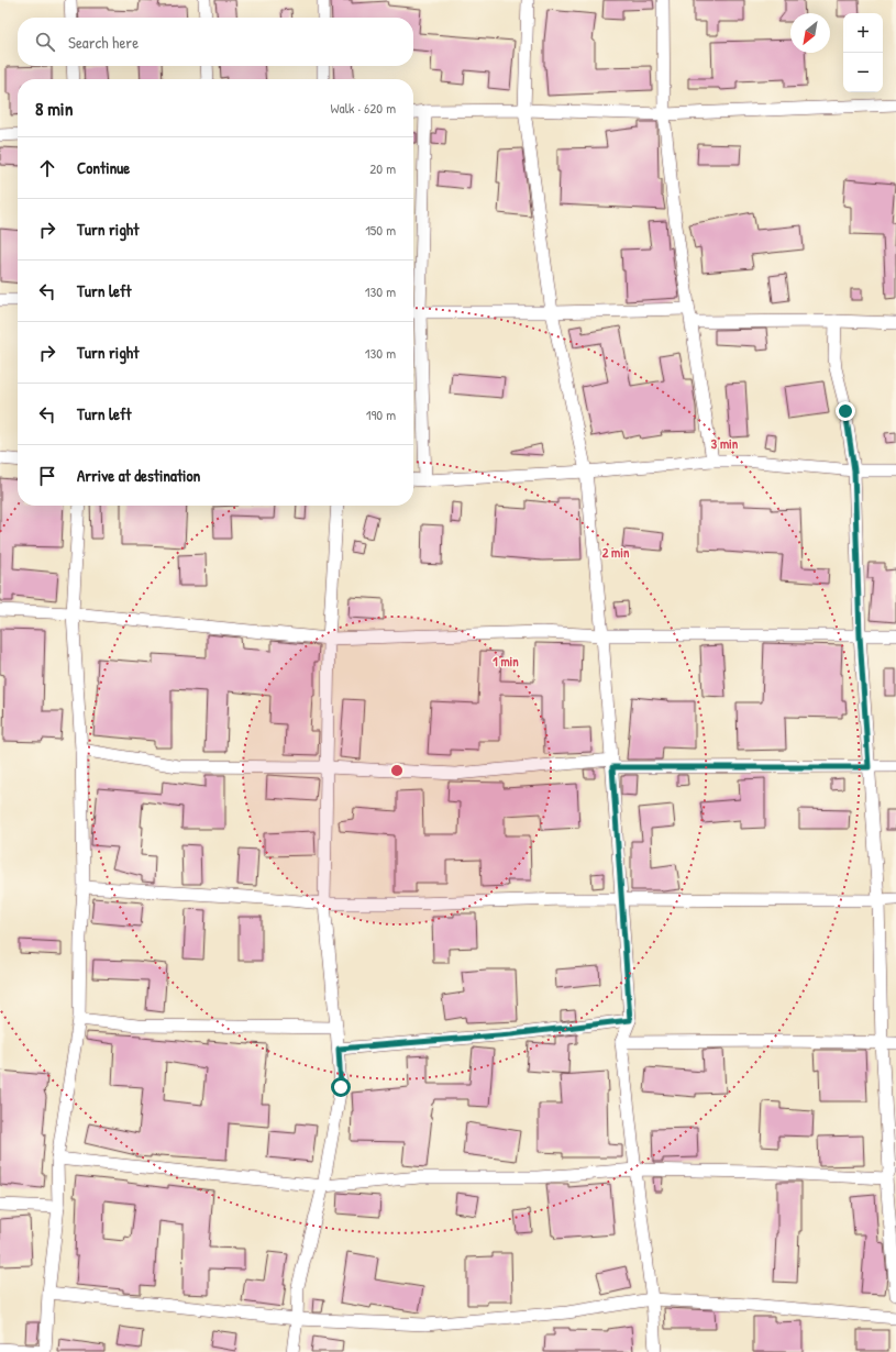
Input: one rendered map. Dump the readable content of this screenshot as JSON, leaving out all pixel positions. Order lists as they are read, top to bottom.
{
  "north": "bottom left",
  "page": {
    "map_buttons": ["+", "−"],
    "search": "Search here",
    "heading": ["8 min", "Walk · 620 m"],
    "list": [
      ["Continue", "20 m"],
      ["Turn right", "150 m"],
      ["Turn left", "130 m"],
      ["Turn right", "130 m"],
      ["Turn left", "190 m"],
      "Arrive at destination"
    ]
  },
  "rings": ["3 min", "2 min", "1 min"]
}
